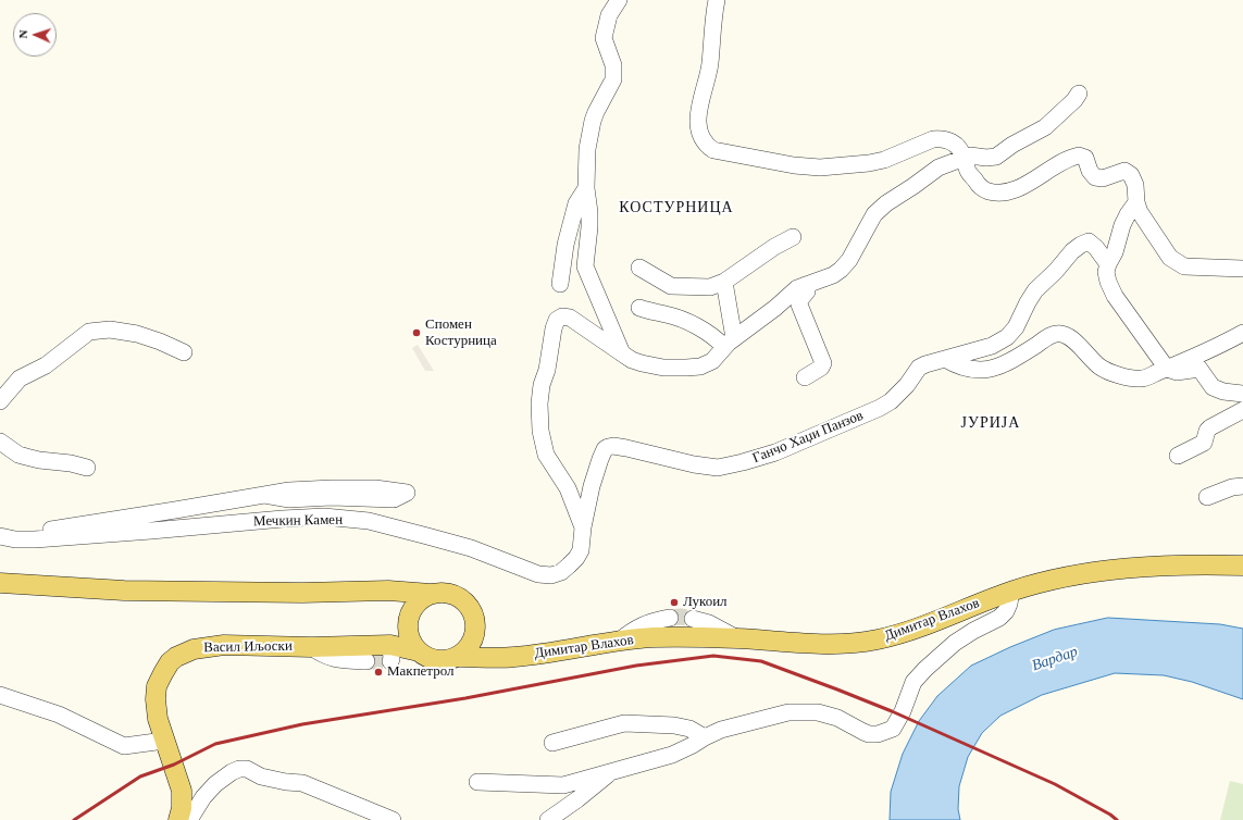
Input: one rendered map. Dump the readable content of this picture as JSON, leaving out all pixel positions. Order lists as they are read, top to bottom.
{
  "streets": {
    "main road": ["Димитар Влахов", "Васил Иљоски"],
    "street": ["Ганчо Хаџи Панзов", "Мечкин Камен"]
  },
  "crossings": [
    ["Ганчо Хаџи Панзов", "Мечкин Камен"],
    ["Димитар Влахов", "Васил Иљоски"]
  ],
  "districts": ["КОСТУРНИЦА", "ЈУРИЈА"],
  "water": ["Вардар"],
  "places": ["Спомен Костурница", "Лукоил", "Макпетрол"],
  "north": "left"
}
